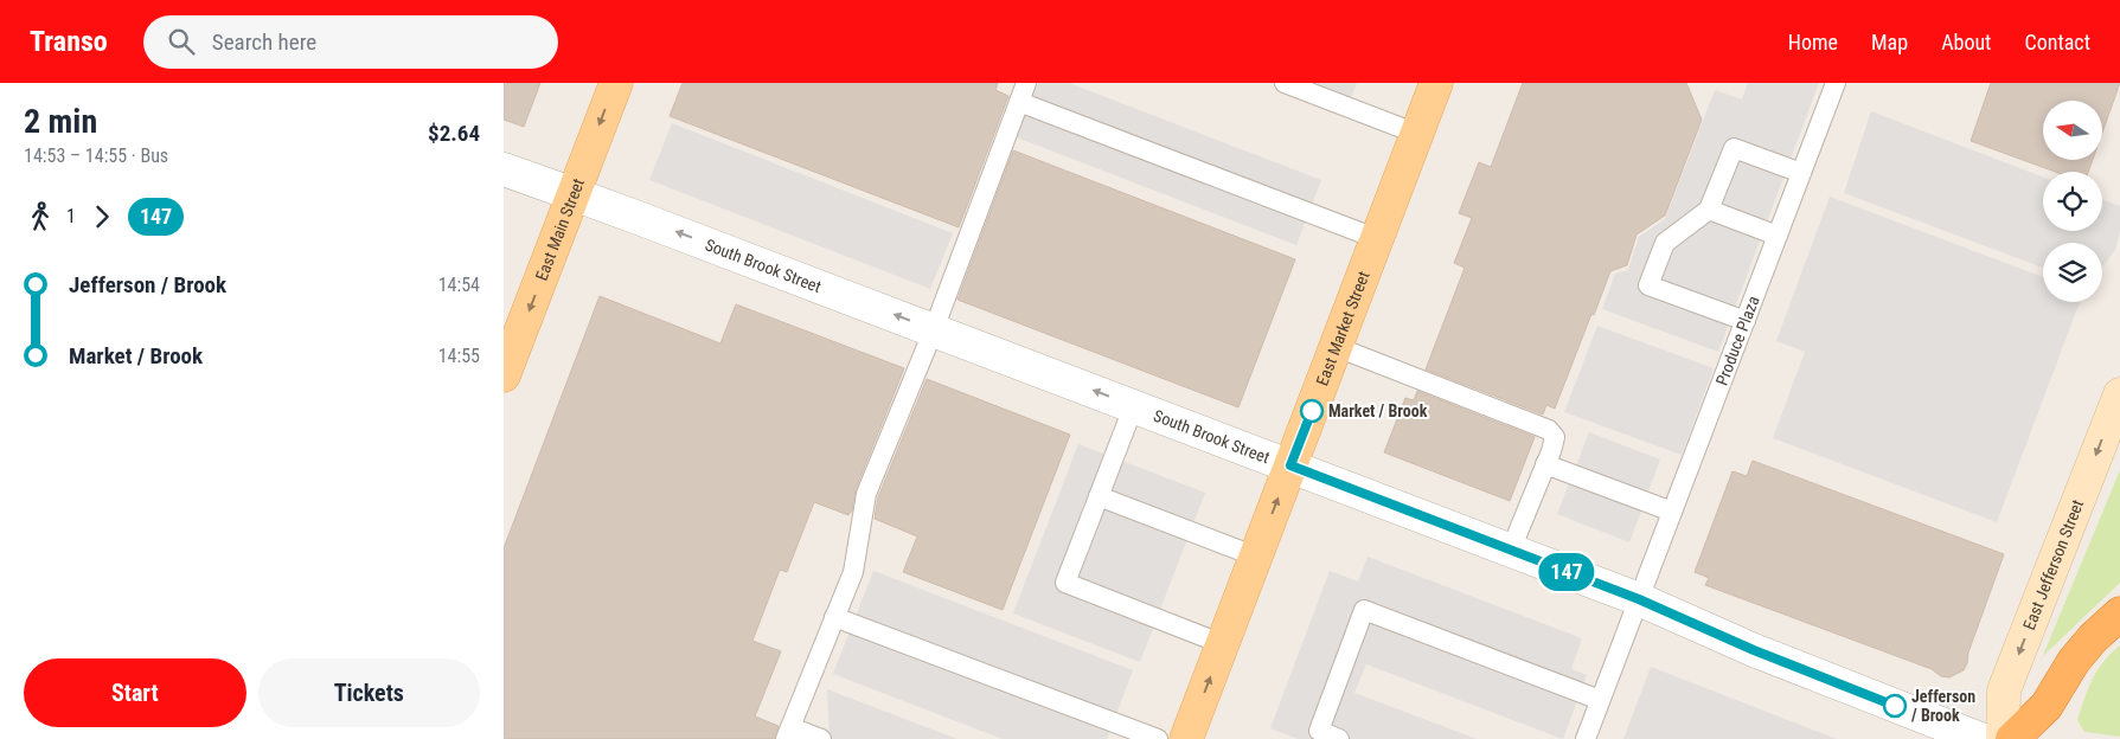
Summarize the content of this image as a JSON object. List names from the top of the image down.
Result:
{
  "streets": {
    "main road": ["East Main Street", "East Market Street", "East Jefferson Street"],
    "street": ["South Brook Street"],
    "lane": ["Produce Plaza"]
  },
  "crossings": [
    ["East Main Street", "South Brook Street"],
    ["South Brook Street", "East Market Street"],
    ["South Brook Street", "Produce Plaza"]
  ],
  "one_way": ["East Main Street", "South Brook Street", "East Jefferson Street"],
  "places": ["Market / Brook", "Jefferson / Brook"],
  "lines": ["bus line 147"],
  "north": "left",
  "page": {
    "header": "Transo",
    "search": "Search here",
    "nav": [
      "Home",
      "Map",
      "About",
      "Contact"
    ],
    "heading": ["2 min", "14:53 – 14:55 · Bus", "$2.64"],
    "on_map": "147",
    "legs": ["1", "147"],
    "list": [
      {
        "name": "Jefferson / Brook",
        "value": "14:54"
      },
      {
        "name": "Market / Brook",
        "value": "14:55"
      }
    ],
    "buttons": ["Start", "Tickets"]
  }
}
